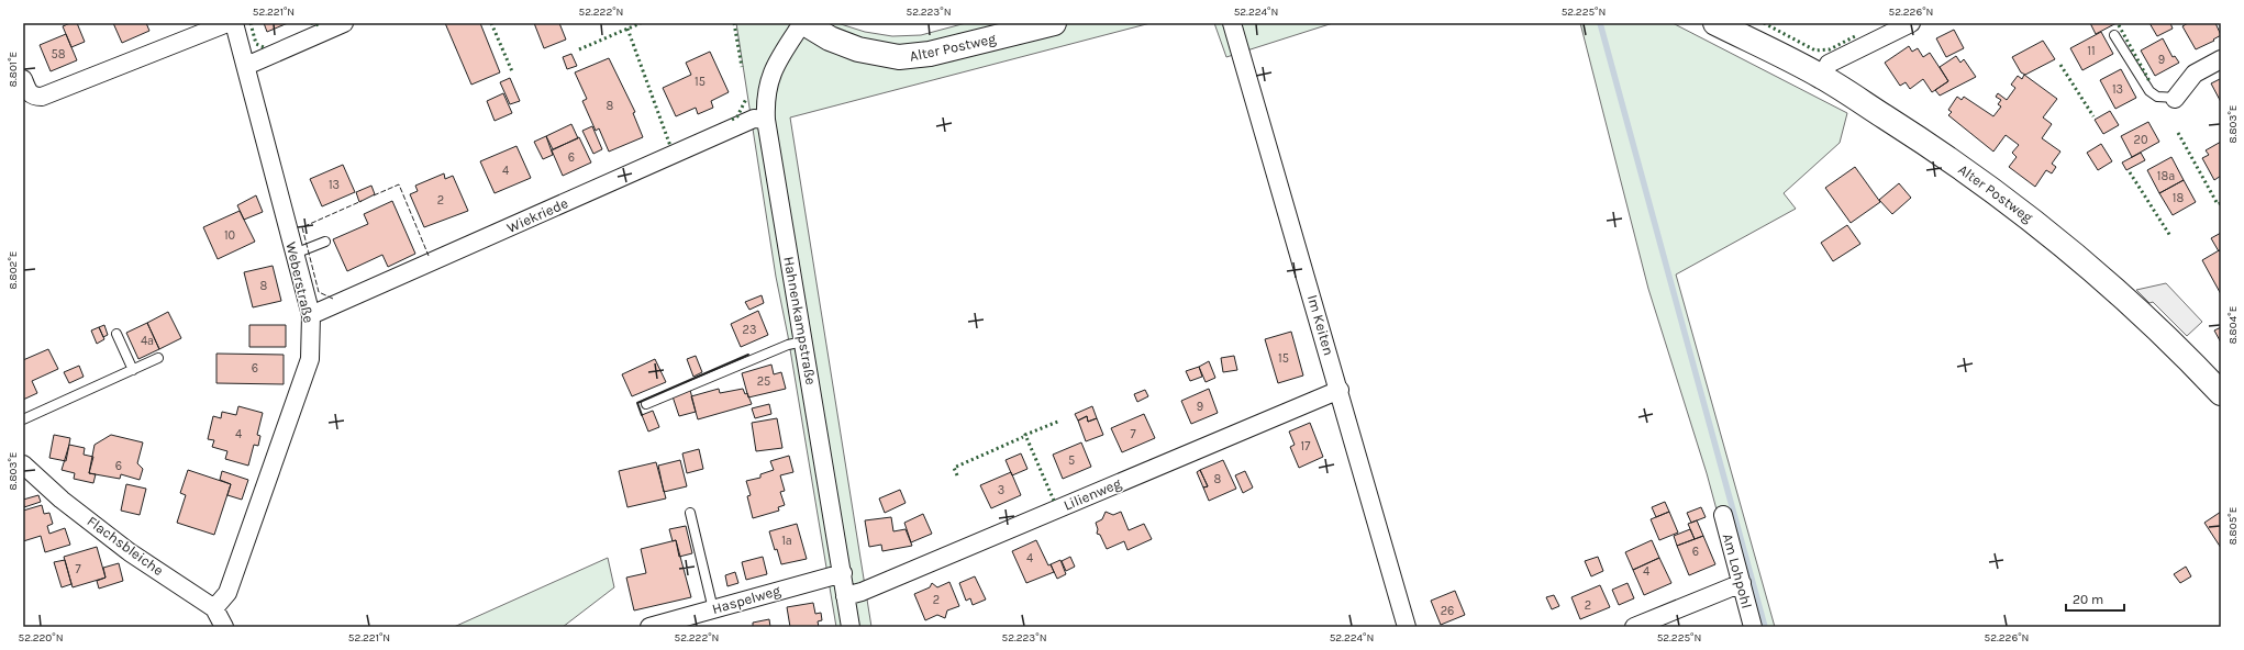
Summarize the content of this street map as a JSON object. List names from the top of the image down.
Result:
{
  "streets": {
    "street": [
      "Alter Postweg",
      "Wiekriede",
      "Weberstraße",
      "Hahnenkampstraße",
      "Im Keiten",
      "Lilienweg",
      "Flachsbleiche",
      "Am Lohpohl",
      "Haspelweg"
    ]
  },
  "crossings": [
    ["Alter Postweg", "Hahnenkampstraße"],
    ["Wiekriede", "Weberstraße"],
    ["Wiekriede", "Hahnenkampstraße"],
    ["Weberstraße", "Flachsbleiche"],
    ["Hahnenkampstraße", "Lilienweg"],
    ["Hahnenkampstraße", "Haspelweg"],
    ["Im Keiten", "Lilienweg"]
  ],
  "house_numbers": [
    "11",
    "58",
    "9",
    "15",
    "13",
    "8",
    "20",
    "6",
    "4",
    "18a",
    "13",
    "18",
    "2",
    "10",
    "8",
    "23",
    "4a",
    "15",
    "6",
    "25",
    "9",
    "4",
    "7",
    "17",
    "5",
    "6",
    "8",
    "3",
    "1a",
    "6",
    "4",
    "7",
    "4",
    "2",
    "2",
    "26"
  ],
  "scale_bar": "20 m",
  "coordinates": [
    "52.221°N",
    "52.222°N",
    "52.223°N",
    "52.224°N",
    "52.225°N",
    "52.226°N",
    "8.801°E",
    "8.803°E",
    "8.802°E",
    "8.804°E",
    "8.805°E",
    "52.220°N"
  ]
}
